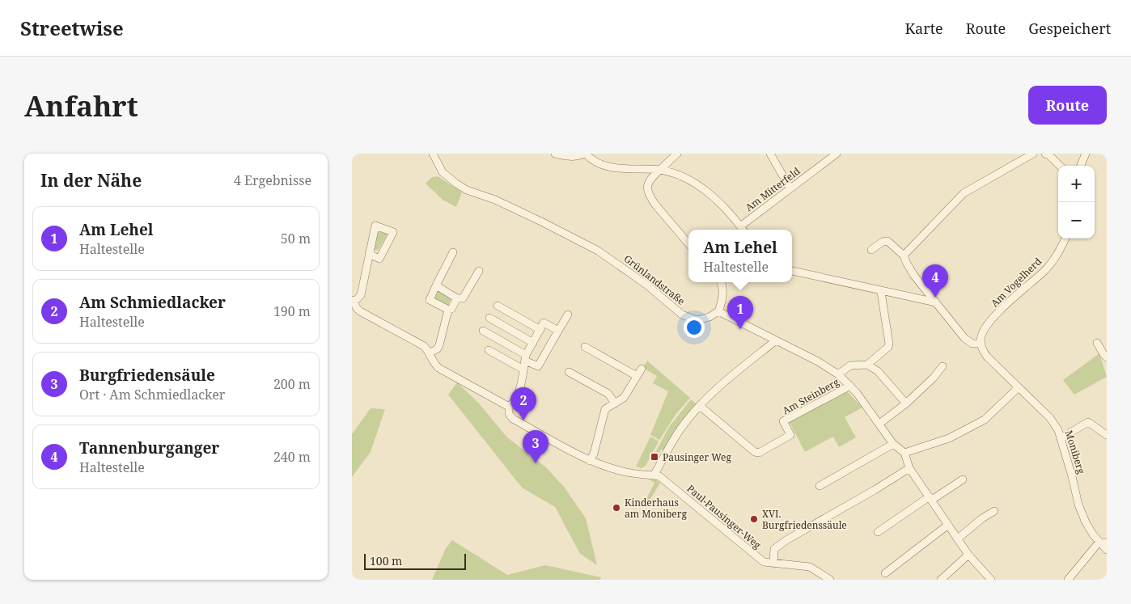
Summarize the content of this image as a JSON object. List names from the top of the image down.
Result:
{
  "streets": {
    "street": [
      "Am Mitterfeld",
      "Grünlandstraße",
      "Am Vogelherd",
      "Am Steinberg",
      "Moniberg",
      "Paul-Pausinger-Weg"
    ]
  },
  "crossings": [
    ["Am Vogelherd", "Moniberg"]
  ],
  "places": {
    "transit": ["Pausinger Weg"],
    "other": ["Kinderhaus am Moniberg", "XVI. Burgfriedenssäule"]
  },
  "scale_bar": "100 m",
  "page": {
    "header": "Streetwise",
    "nav": ["Karte", "Route", "Gespeichert"],
    "buttons": "Route",
    "title": "Anfahrt",
    "heading": ["In der Nähe", "4 Ergebnisse"],
    "map_buttons": ["+", "−"],
    "list": [
      {
        "mark": "1",
        "name": "Am Lehel",
        "note": "Haltestelle",
        "value": "50 m"
      },
      {
        "mark": "2",
        "name": "Am Schmiedlacker",
        "note": "Haltestelle",
        "value": "190 m"
      },
      {
        "mark": "3",
        "name": "Burgfriedensäule",
        "note": "Ort · Am Schmiedlacker",
        "value": "200 m"
      },
      {
        "mark": "4",
        "name": "Tannenburganger",
        "note": "Haltestelle",
        "value": "240 m"
      }
    ],
    "popup": ["Am Lehel", "Haltestelle"],
    "pins": [
      "4",
      "1",
      "2",
      "3"
    ],
    "scale": "100 m"
  }
}
